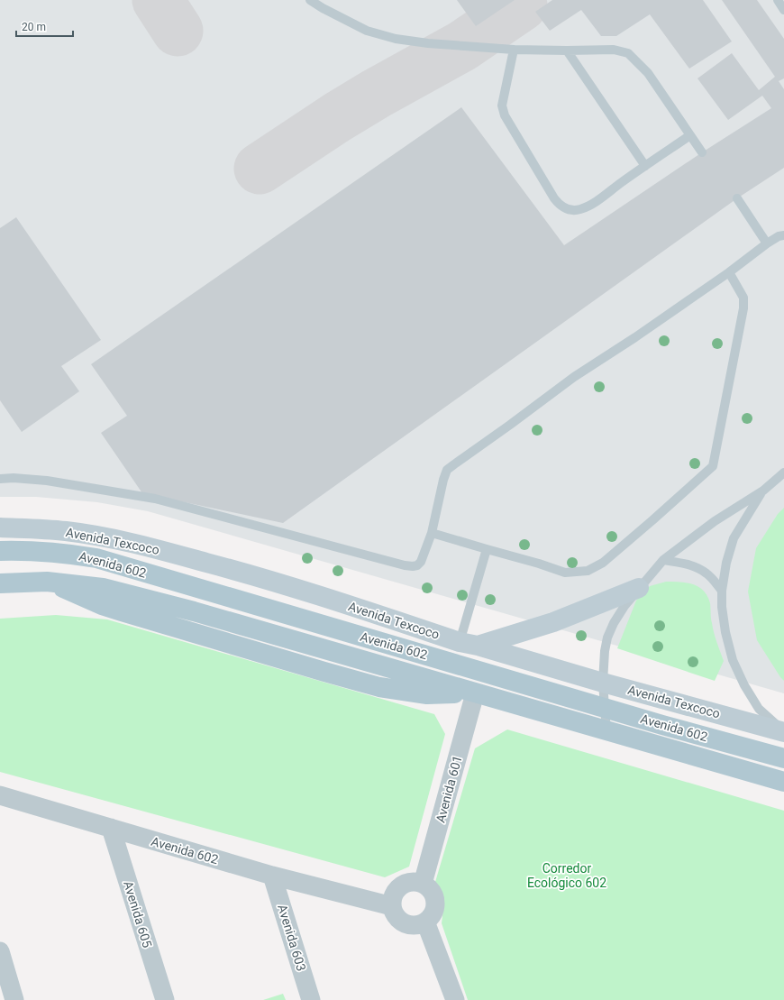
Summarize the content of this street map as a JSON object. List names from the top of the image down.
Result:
{
  "streets": {
    "main road": ["Avenida Texcoco", "Avenida 602"],
    "street": ["Avenida 601", "Avenida 605", "Avenida 603"]
  },
  "crossings": [
    ["Avenida 602", "Avenida 601"],
    ["Avenida 602", "Avenida 605"],
    ["Avenida 602", "Avenida 603"]
  ],
  "parks": ["Corredor Ecológico 602"],
  "scale_bar": "20 m"
}
